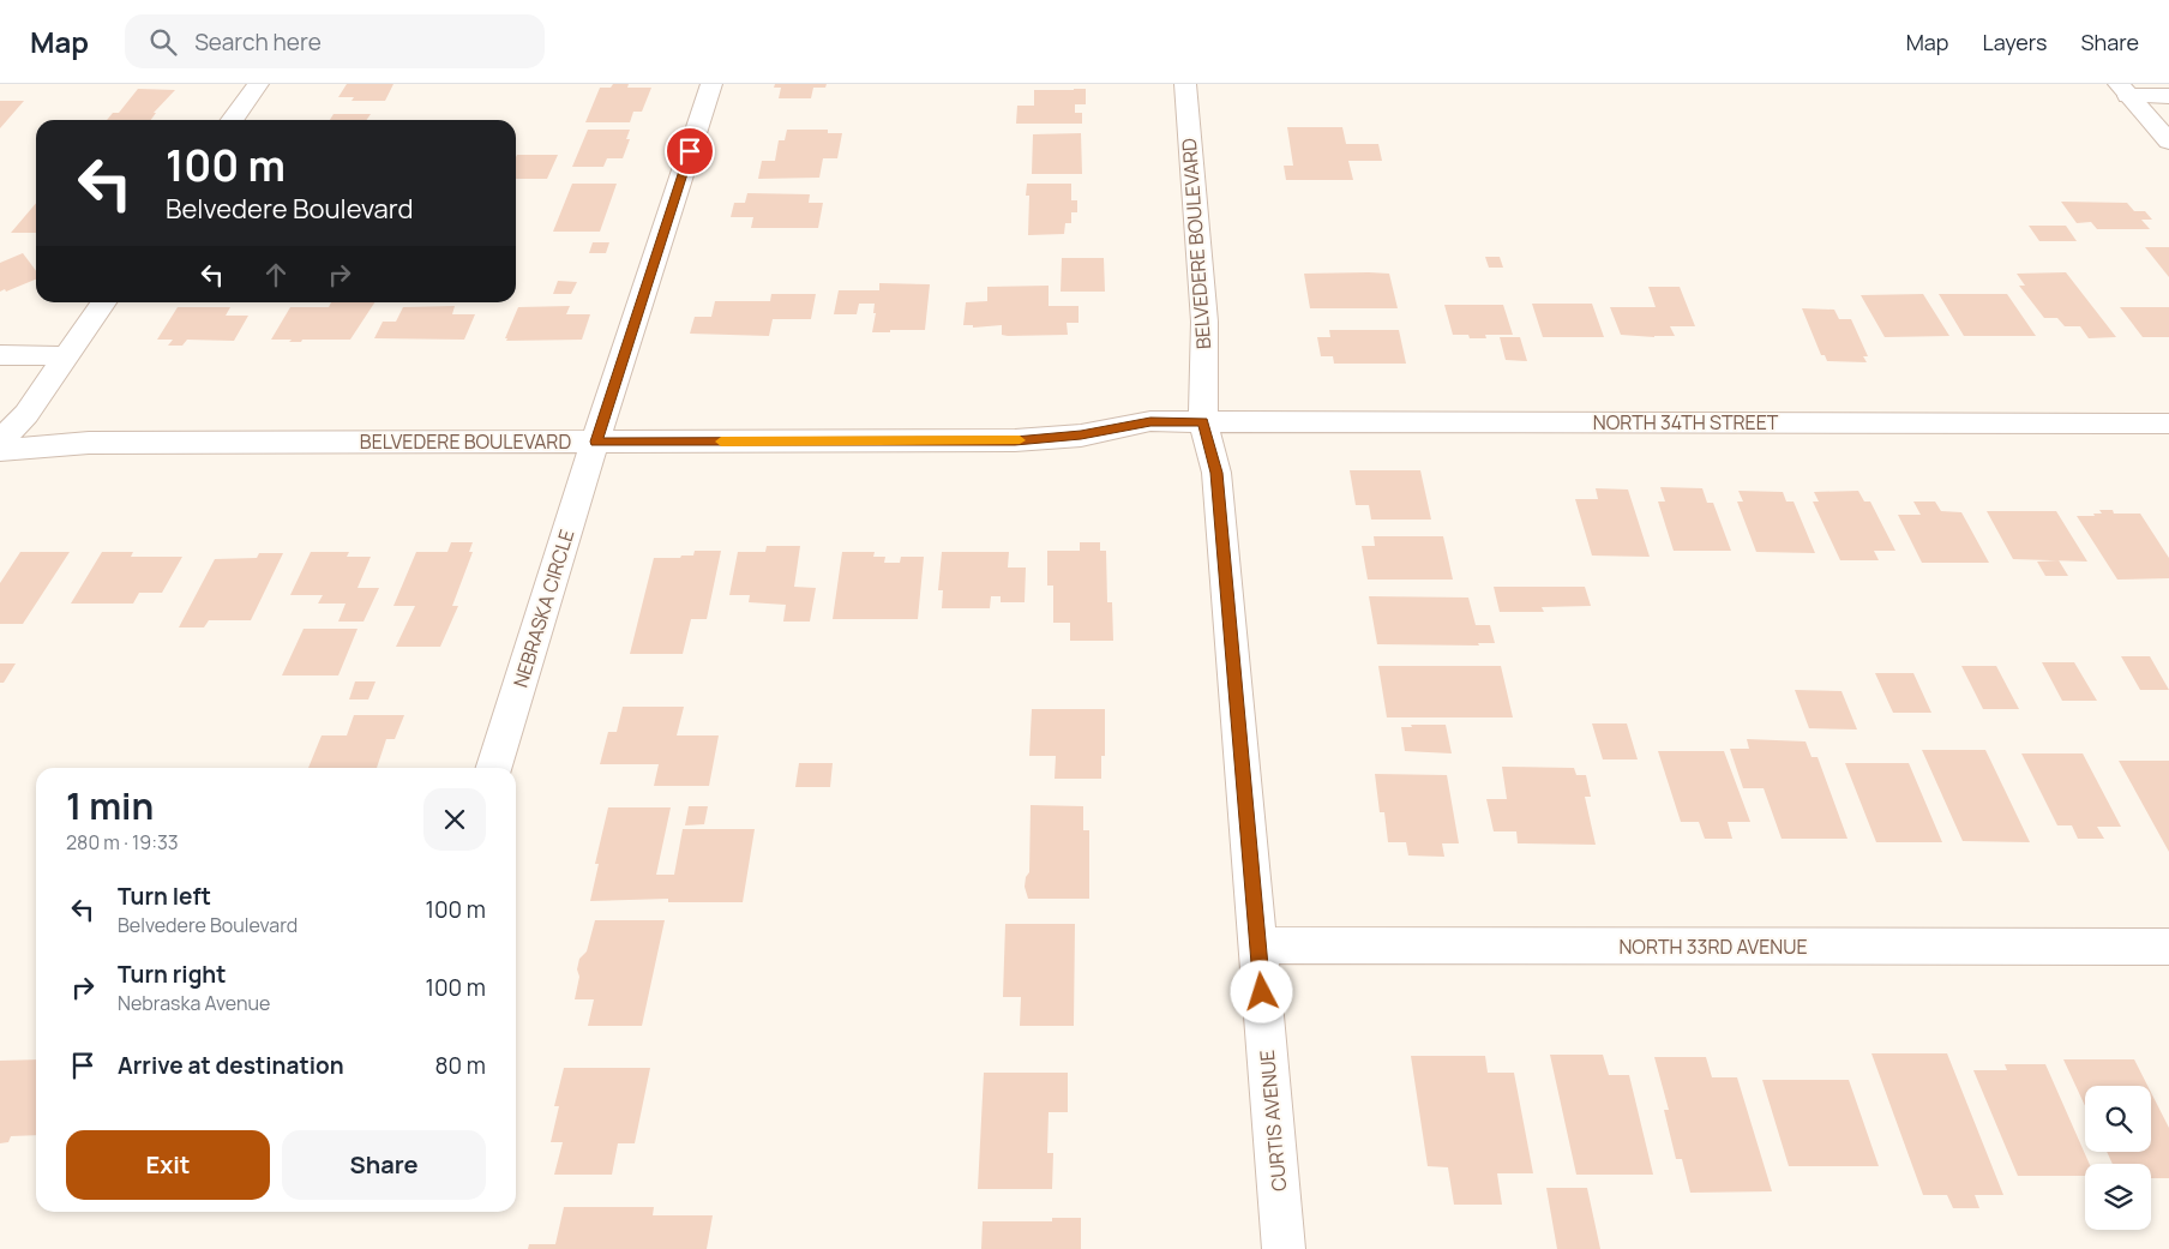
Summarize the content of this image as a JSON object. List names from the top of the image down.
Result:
{
  "streets": {
    "street": [
      "BELVEDERE BOULEVARD",
      "NORTH 34TH STREET",
      "NEBRASKA CIRCLE",
      "NORTH 33RD AVENUE",
      "CURTIS AVENUE"
    ]
  },
  "crossings": [
    ["BELVEDERE BOULEVARD", "NORTH 34TH STREET"],
    ["BELVEDERE BOULEVARD", "NEBRASKA CIRCLE"],
    ["BELVEDERE BOULEVARD", "CURTIS AVENUE"],
    ["NORTH 34TH STREET", "CURTIS AVENUE"],
    ["NORTH 33RD AVENUE", "CURTIS AVENUE"]
  ],
  "page": {
    "header": "Map",
    "search": "Search here",
    "nav": ["Map", "Layers", "Share"],
    "turn": ["100 m", "Belvedere Boulevard"],
    "heading": ["1 min", "280 m · 19:33"],
    "list": [
      {
        "name": "Turn left",
        "note": "Belvedere Boulevard",
        "value": "100 m"
      },
      {
        "name": "Turn right",
        "note": "Nebraska Avenue",
        "value": "100 m"
      },
      {
        "name": "Arrive at destination",
        "value": "80 m"
      }
    ],
    "buttons": ["Exit", "Share"]
  }
}
